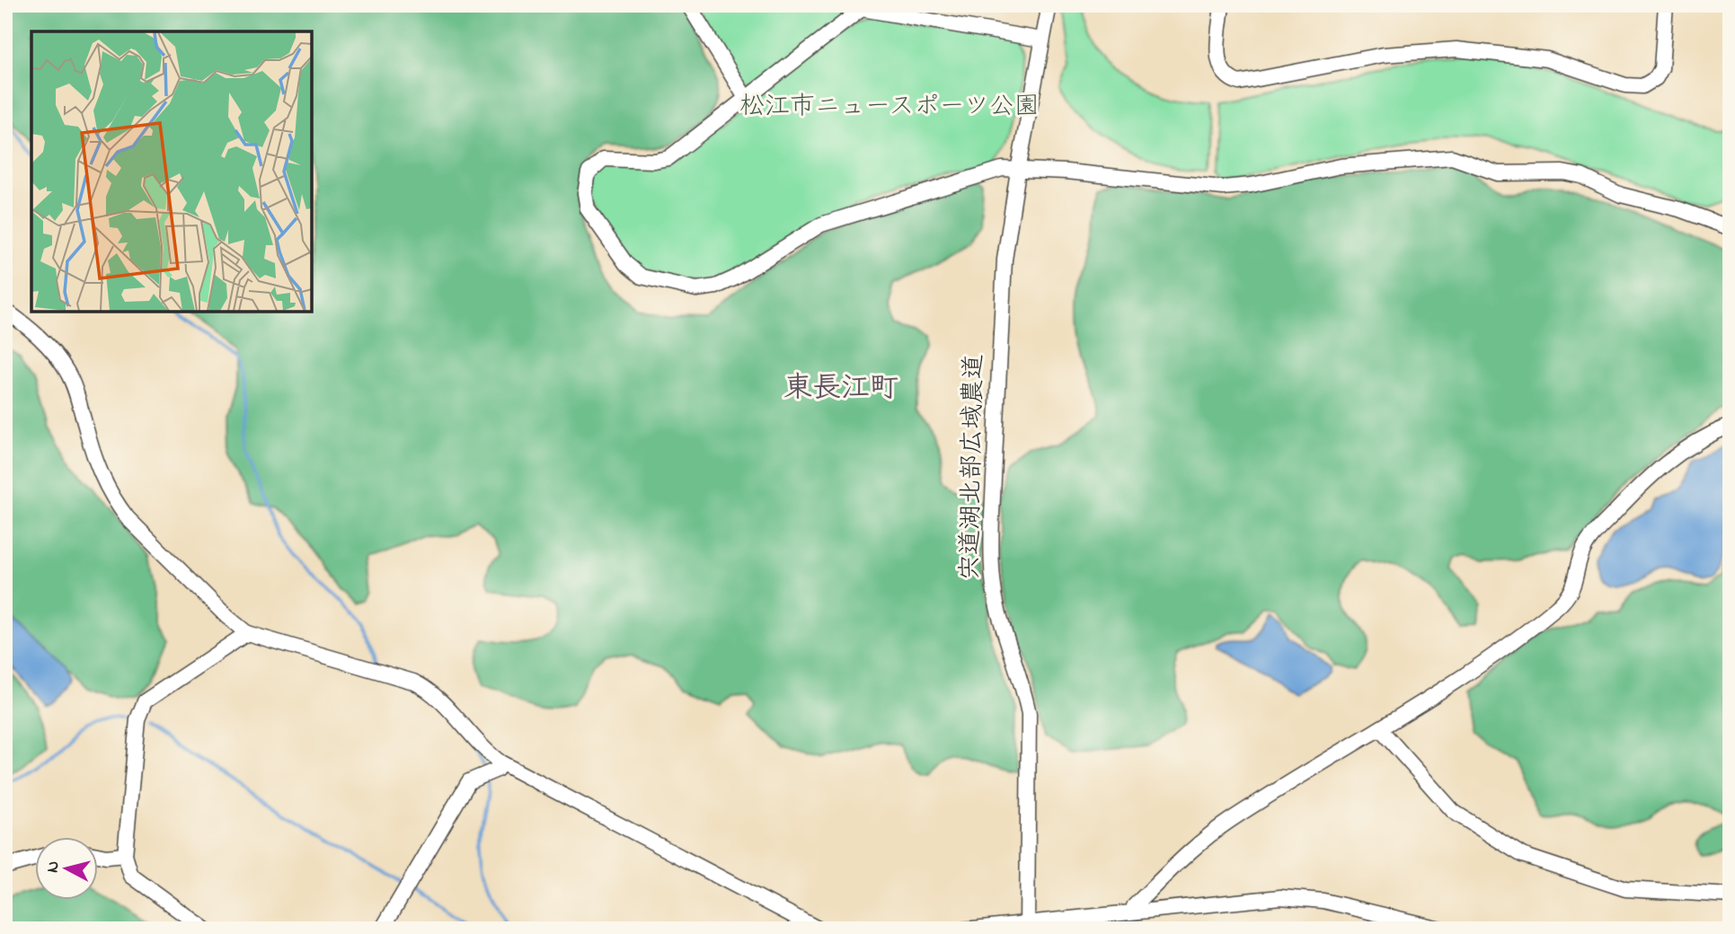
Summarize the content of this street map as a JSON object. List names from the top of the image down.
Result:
{
  "streets": {
    "street": ["宍道湖北部広域農道"]
  },
  "districts": ["東長江町"],
  "parks": ["松江市ニュースポーツ公園"],
  "north": "left"
}
